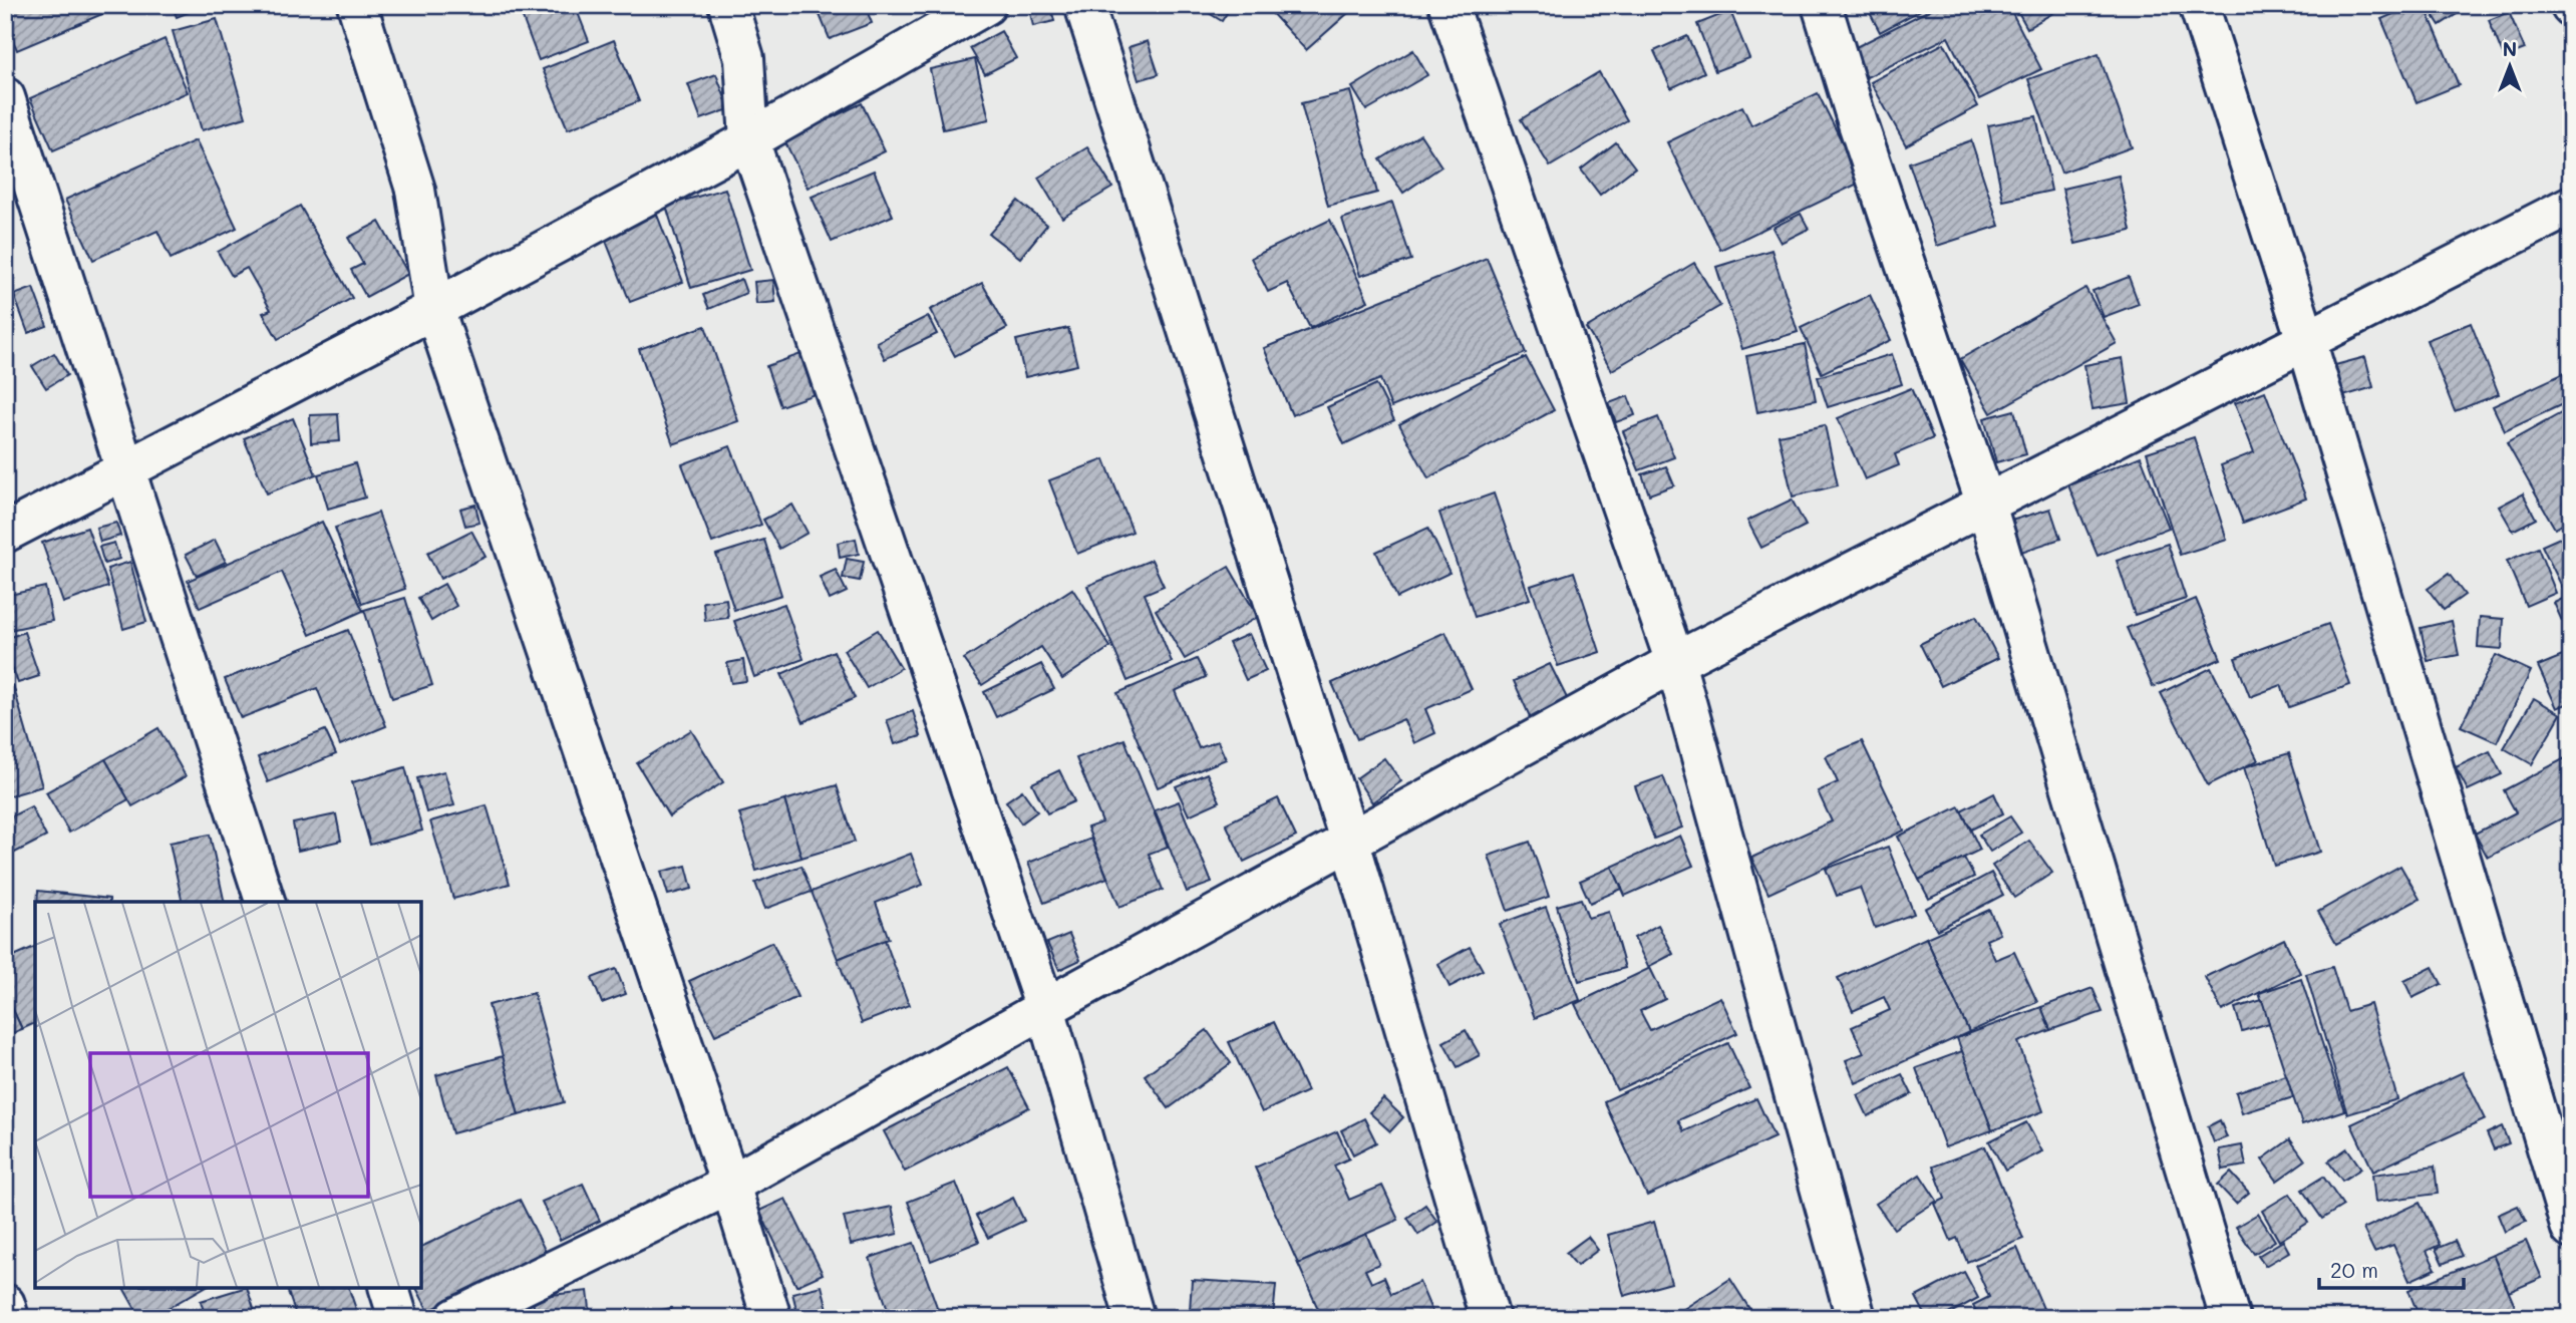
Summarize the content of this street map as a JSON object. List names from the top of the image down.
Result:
{
  "scale_bar": "20 m",
  "north": "top"
}
